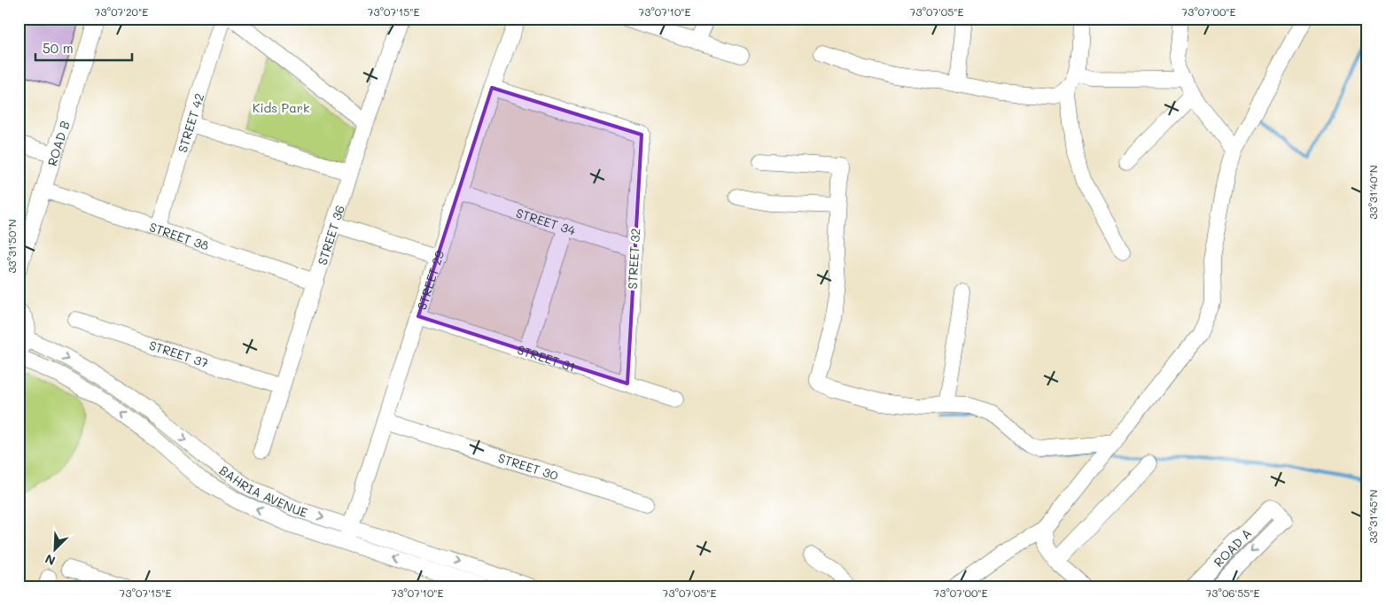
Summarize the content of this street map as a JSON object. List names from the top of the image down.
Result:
{
  "streets": {
    "street": [
      "STREET 42",
      "ROAD B",
      "STREET 34",
      "STREET 36",
      "STREET 38",
      "STREET 32",
      "STREET 29",
      "STREET 37",
      "STREET 31",
      "STREET 30",
      "BAHRIA AVENUE",
      "ROAD A"
    ]
  },
  "crossings": [
    ["STREET 42", "STREET 38"],
    ["ROAD B", "STREET 38"],
    ["STREET 34", "STREET 32"],
    ["STREET 34", "STREET 29"],
    ["STREET 36", "STREET 38"],
    ["STREET 36", "STREET 37"],
    ["STREET 32", "STREET 29"],
    ["STREET 32", "STREET 31"],
    ["STREET 29", "STREET 31"],
    ["STREET 29", "STREET 30"],
    ["STREET 29", "BAHRIA AVENUE"]
  ],
  "parks": ["Kids Park"],
  "scale_bar": "50 m",
  "north": "bottom left",
  "coordinates": [
    "73°07'20\"E",
    "73°07'15\"E",
    "73°07'10\"E",
    "73°07'05\"E",
    "73°07'00\"E",
    "33°31'40\"N",
    "33°31'50\"N",
    "33°31'45\"N",
    "73°06'55\"E"
  ]
}
